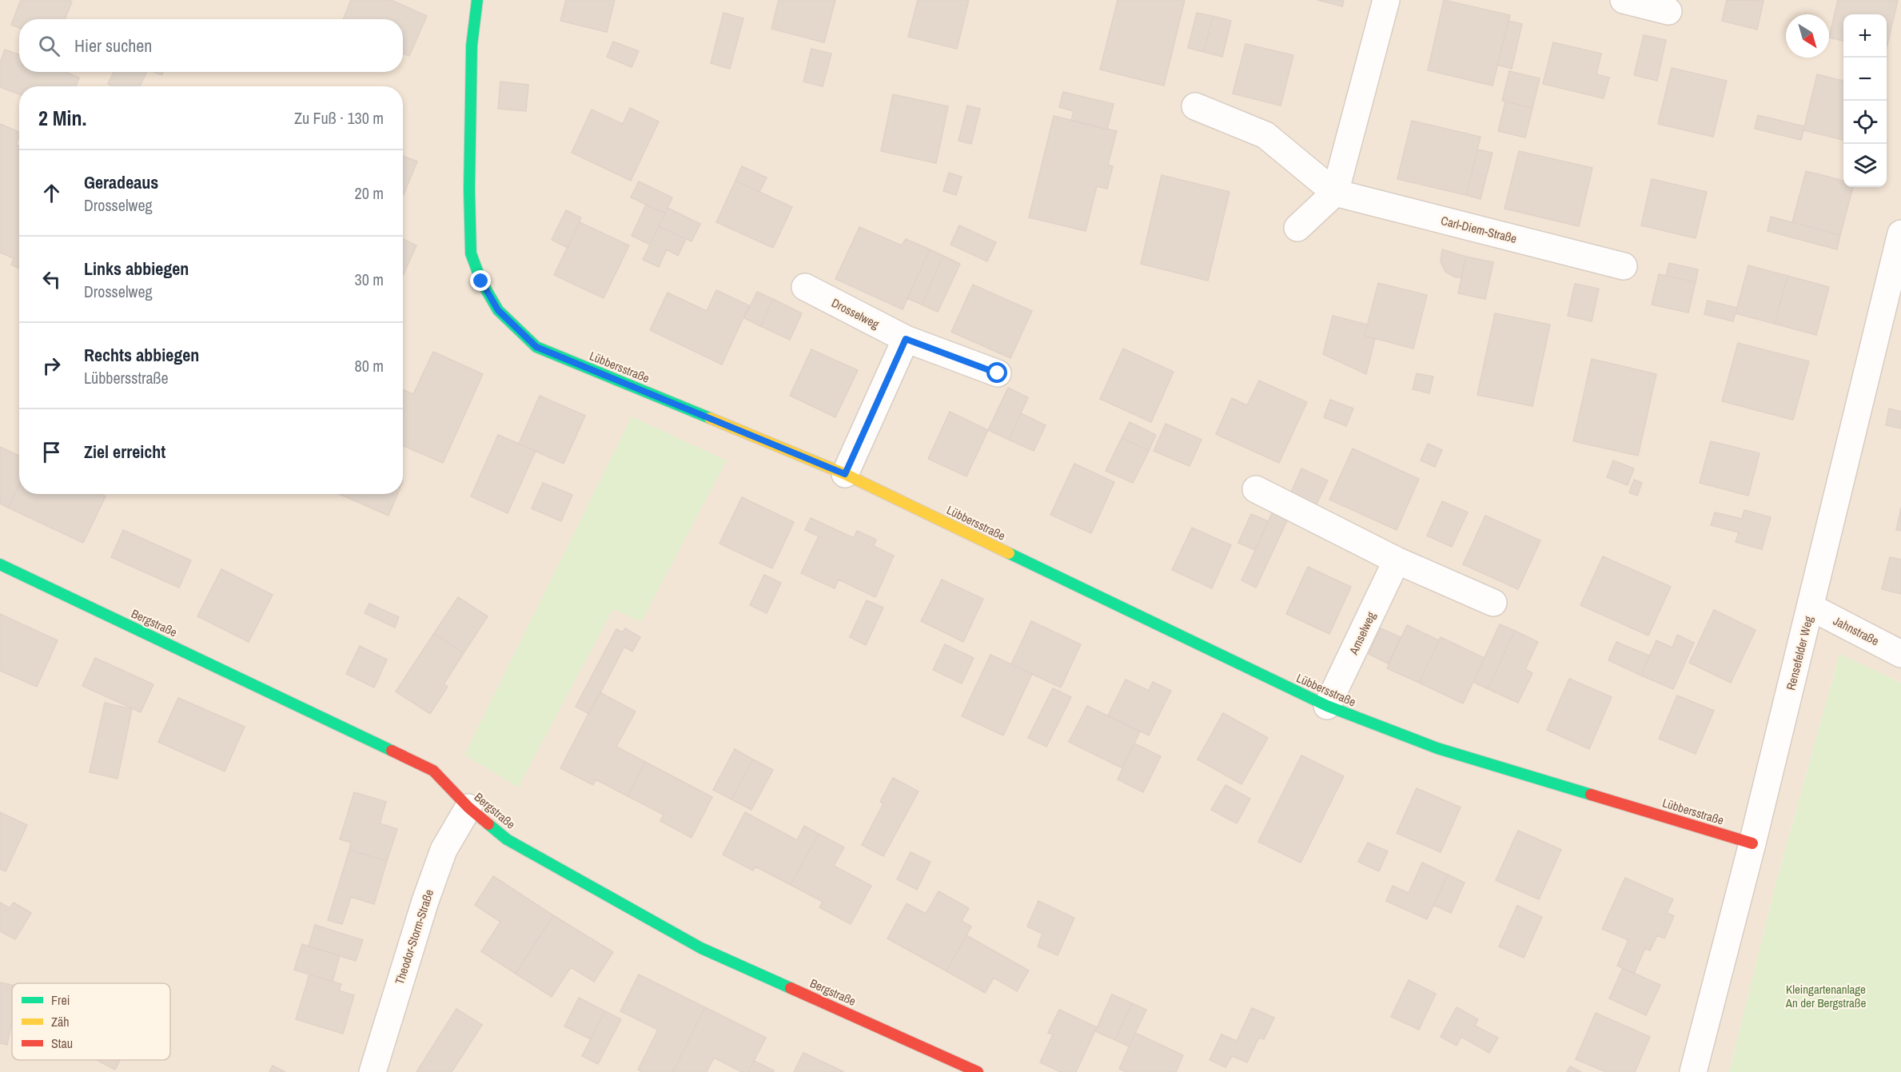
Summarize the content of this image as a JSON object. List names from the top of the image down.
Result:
{
  "streets": {
    "street": [
      "Carl-Diem-Straße",
      "Drosselweg",
      "Lübbersstraße",
      "Bergstraße",
      "Jahnstraße",
      "Amselweg",
      "Rensefelder Weg",
      "Theodor-Storm-Straße"
    ]
  },
  "crossings": [
    ["Lübbersstraße", "Amselweg"],
    ["Lübbersstraße", "Rensefelder Weg"],
    ["Bergstraße", "Theodor-Storm-Straße"],
    ["Jahnstraße", "Rensefelder Weg"]
  ],
  "parks": ["Kleingartenanlage An der Bergstraße"],
  "legend": ["Frei", "Zäh", "Stau"],
  "north": "bottom right",
  "page": {
    "map_buttons": ["+", "−"],
    "search": "Hier suchen",
    "heading": ["2 Min.", "Zu Fuß · 130 m"],
    "list": [
      ["Geradeaus", "Drosselweg", "20 m"],
      ["Links abbiegen", "Drosselweg", "30 m"],
      ["Rechts abbiegen", "Lübbersstraße", "80 m"],
      "Ziel erreicht"
    ]
  }
}
